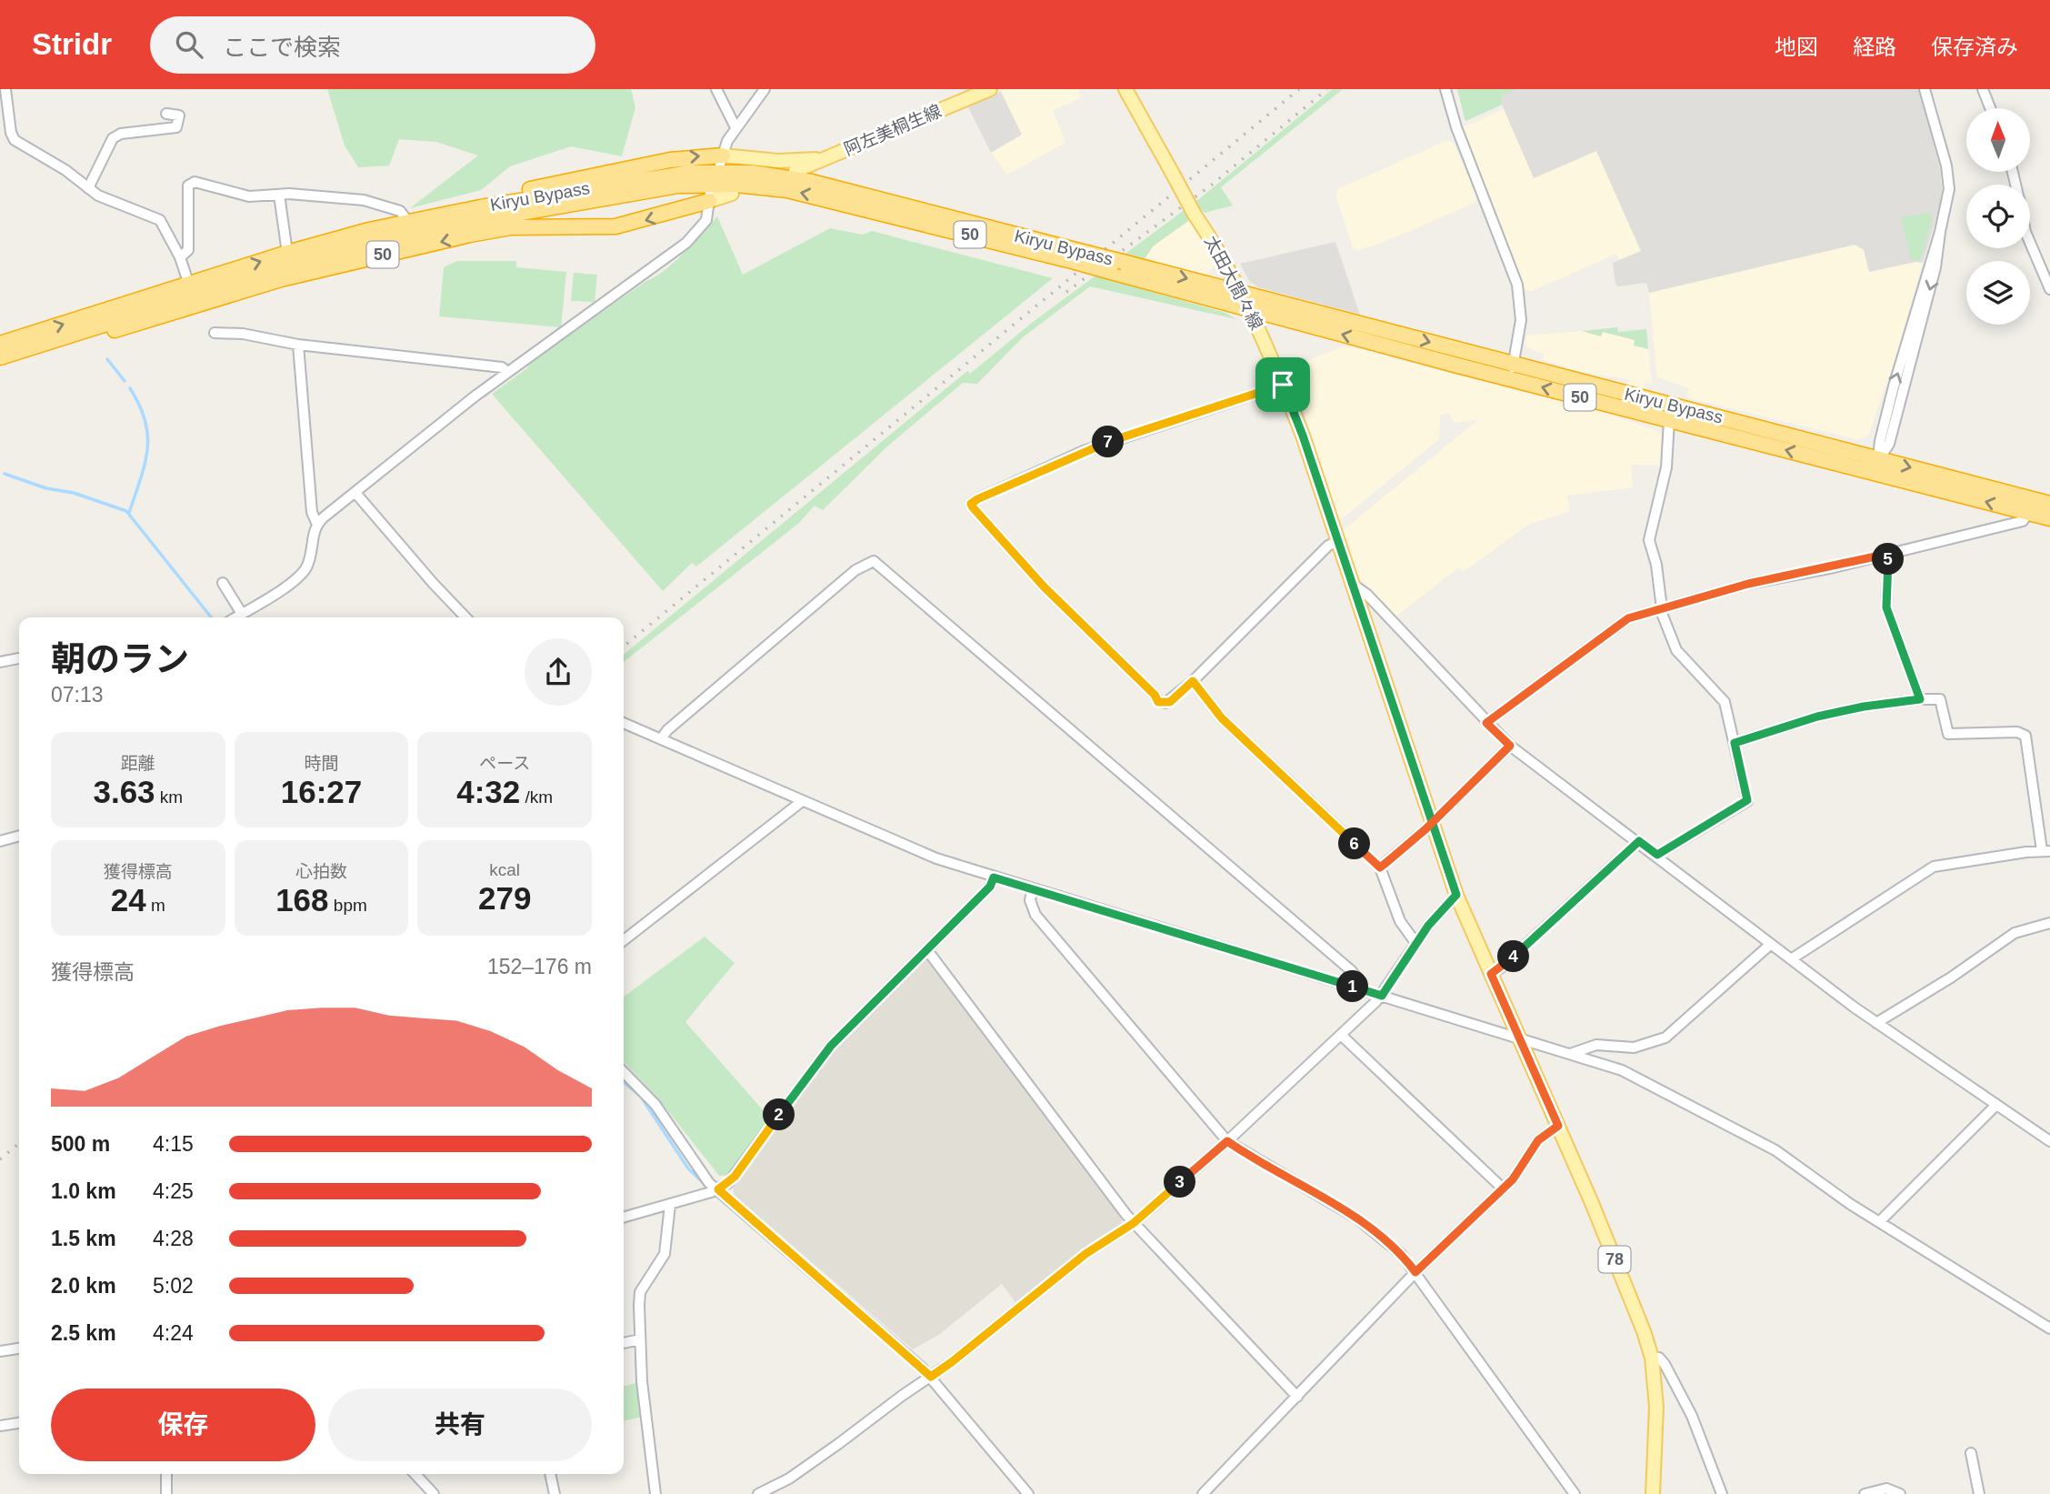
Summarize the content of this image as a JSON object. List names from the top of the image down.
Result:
{
  "streets": {
    "highway": ["Kiryu Bypass", "50"],
    "main road": ["阿左美桐生線", "太田大間々線", "78"]
  },
  "crossings": [
    ["Kiryu Bypass", "50"],
    ["Kiryu Bypass", "太田大間々線"]
  ],
  "north": "top",
  "page": {
    "header": "Stridr",
    "search": "ここで検索",
    "nav": ["地図", "経路", "保存済み"],
    "pins": [
      "7",
      "5",
      "6",
      "4",
      "1",
      "2",
      "3"
    ],
    "heading": ["朝のラン", "07:13"],
    "stats": [
      ["距離", "3.63 km"],
      ["時間", "16:27"],
      ["ペース", "4:32 /km"],
      ["獲得標高", "24 m"],
      ["心拍数", "168 bpm"],
      ["kcal", "279"]
    ],
    "chart": ["獲得標高", "152–176 m"],
    "list": [
      {
        "name": "500 m",
        "note": "4:15"
      },
      {
        "name": "1.0 km",
        "note": "4:25"
      },
      {
        "name": "1.5 km",
        "note": "4:28"
      },
      {
        "name": "2.0 km",
        "note": "5:02"
      },
      {
        "name": "2.5 km",
        "note": "4:24"
      }
    ],
    "buttons": ["保存", "共有"]
  }
}
